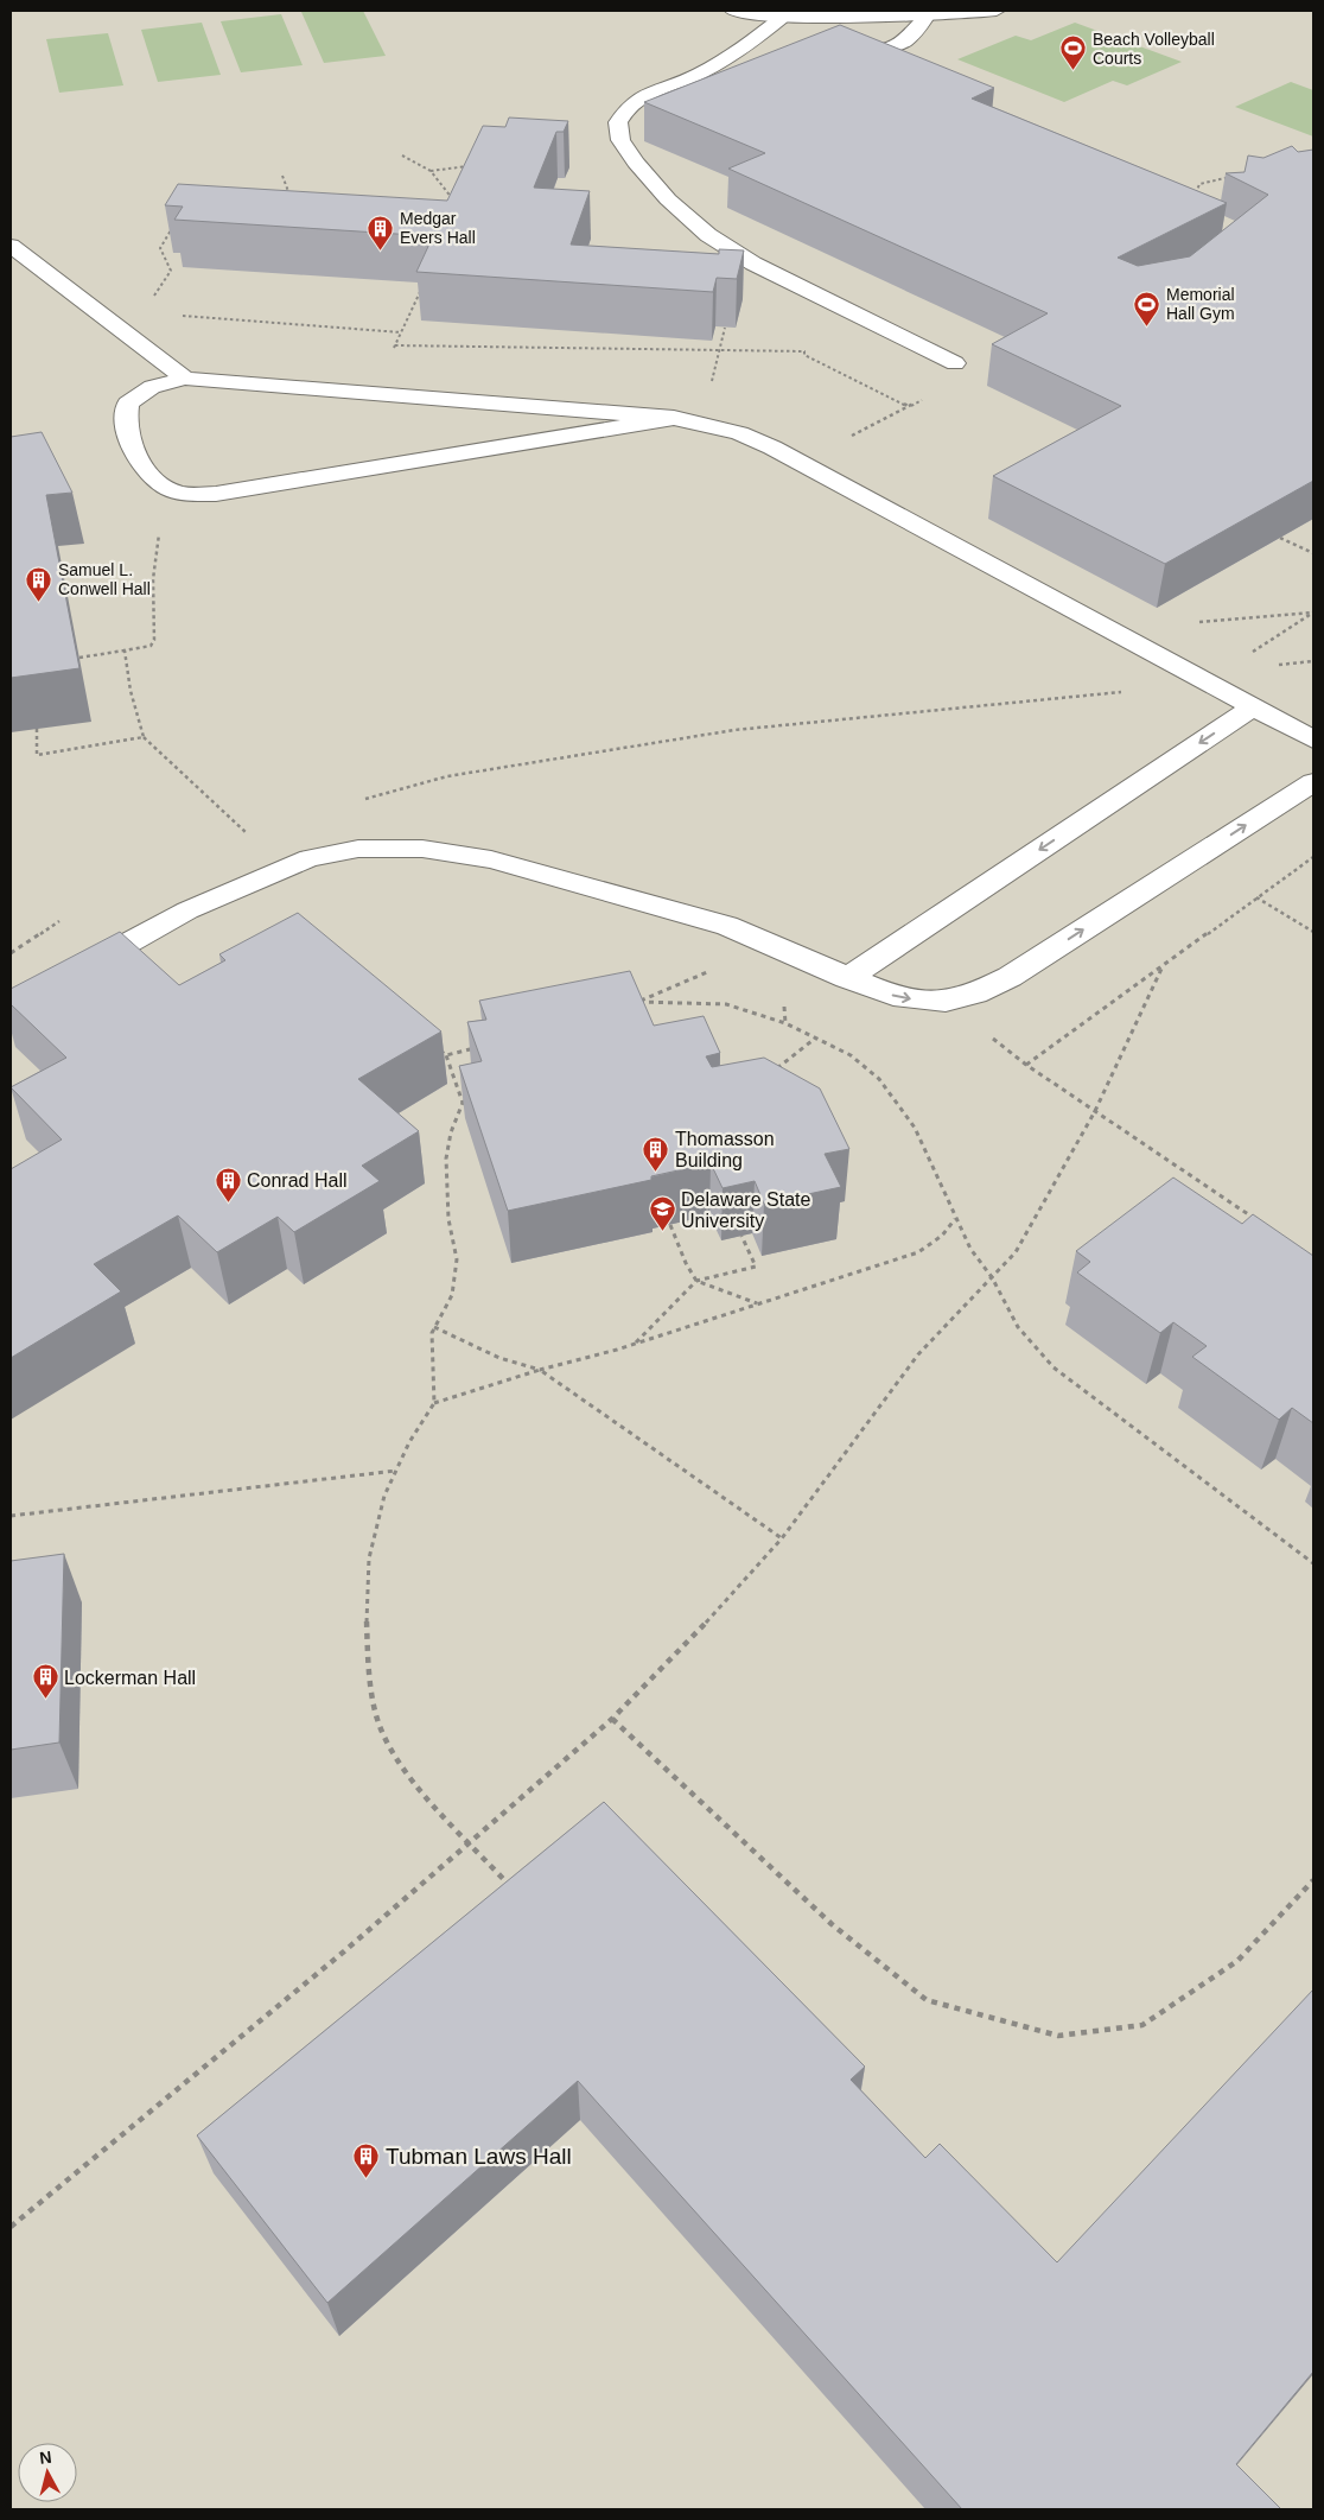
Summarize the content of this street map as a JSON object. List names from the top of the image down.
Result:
{
  "places": {
    "sports": ["Beach Volleyball Courts", "Memorial Hall Gym"],
    "building": [
      "Medgar Evers Hall",
      "Samuel L. Conwell Hall",
      "Thomasson Building",
      "Conrad Hall",
      "Lockerman Hall",
      "Tubman Laws Hall"
    ],
    "school or university": ["Delaware State University"]
  },
  "north": "top"
}
